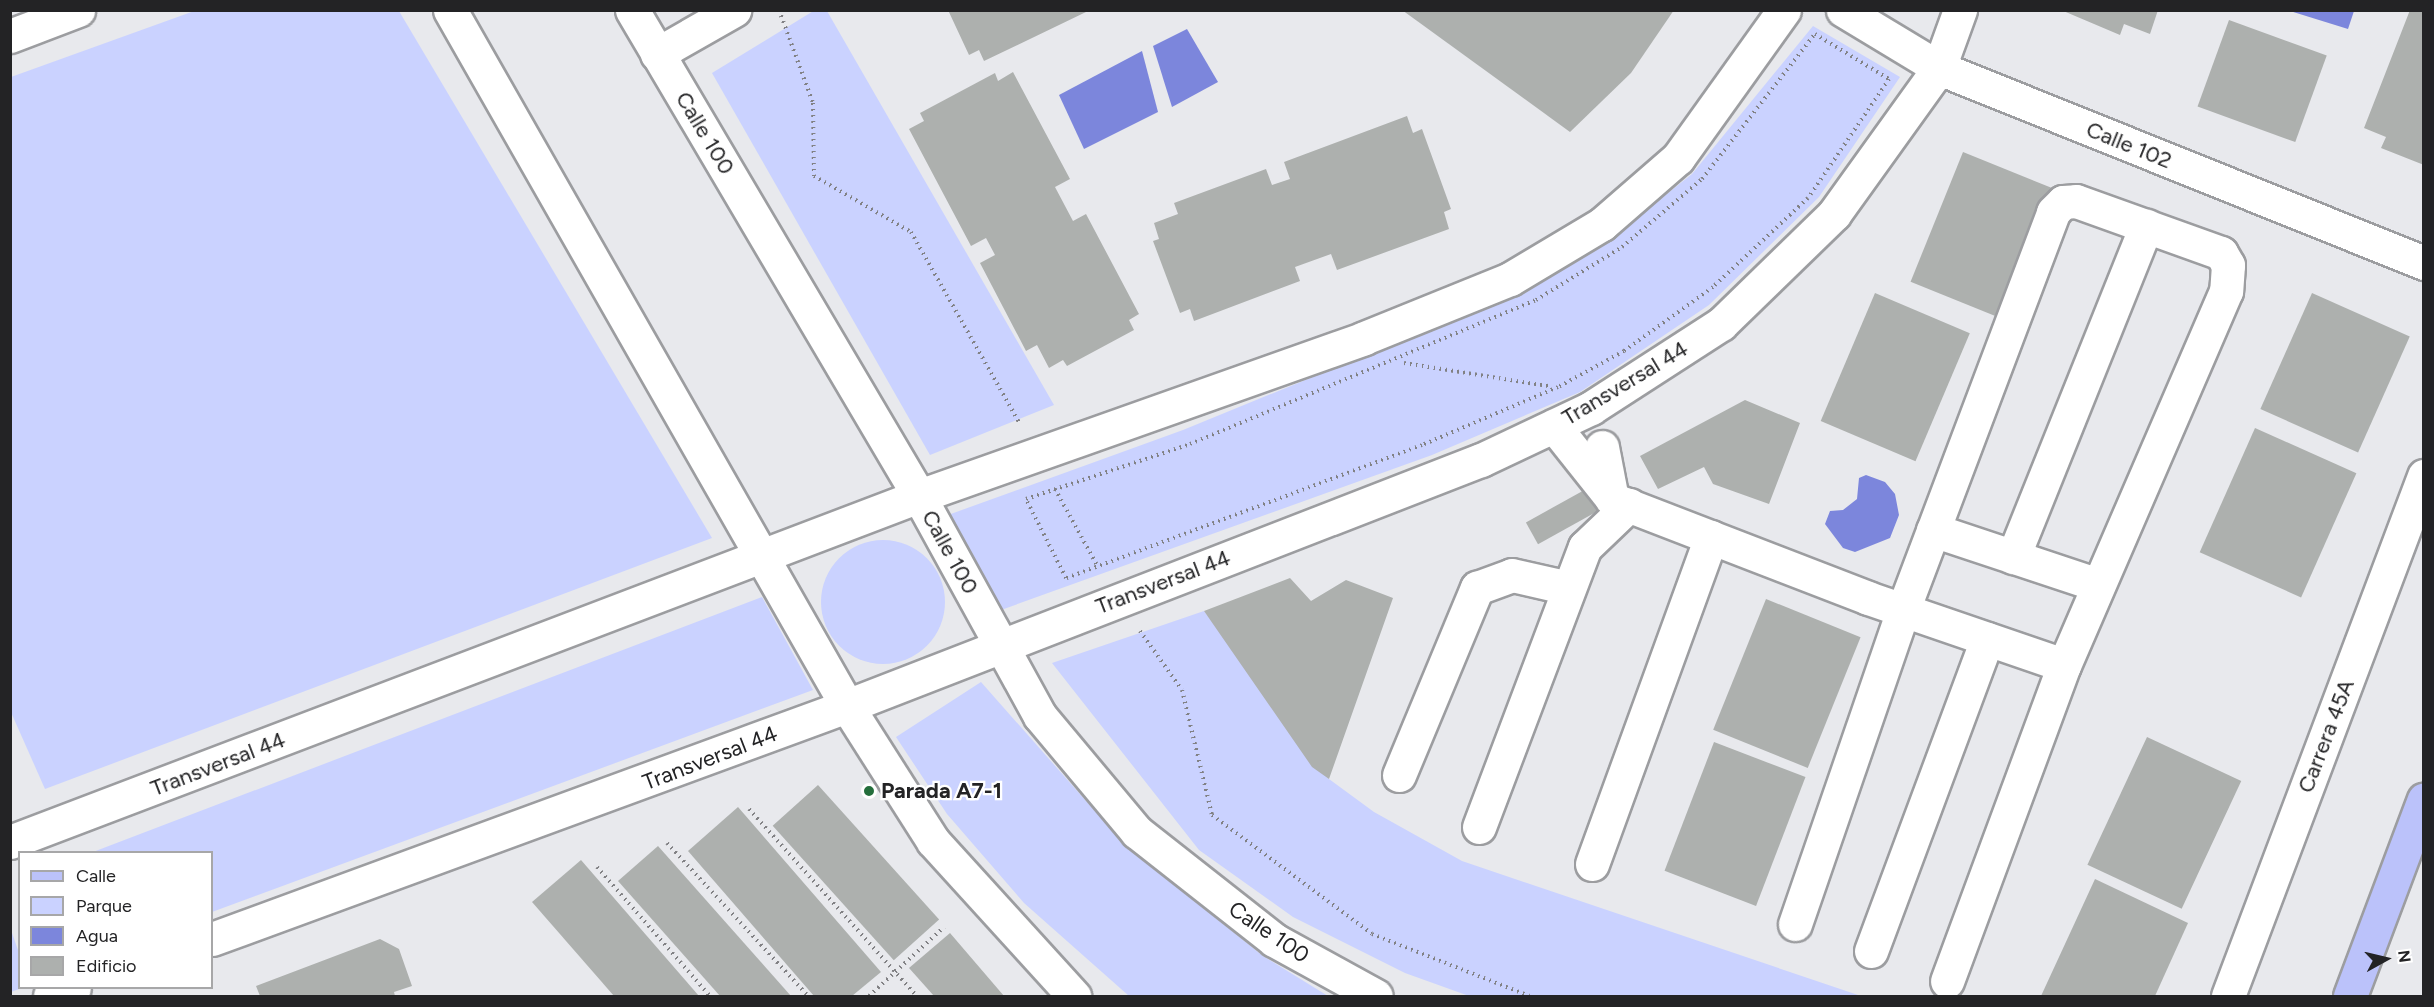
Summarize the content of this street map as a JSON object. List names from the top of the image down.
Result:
{
  "streets": {
    "street": [
      "Calle 100",
      "Calle 102",
      "Transversal 44",
      "Carrera 45A"
    ]
  },
  "crossings": [
    ["Calle 100", "Transversal 44"],
    ["Calle 102", "Transversal 44"]
  ],
  "places": ["Parada A7-1"],
  "legend": [
    "Calle",
    "Parque",
    "Agua",
    "Edificio"
  ],
  "north": "right"
}
